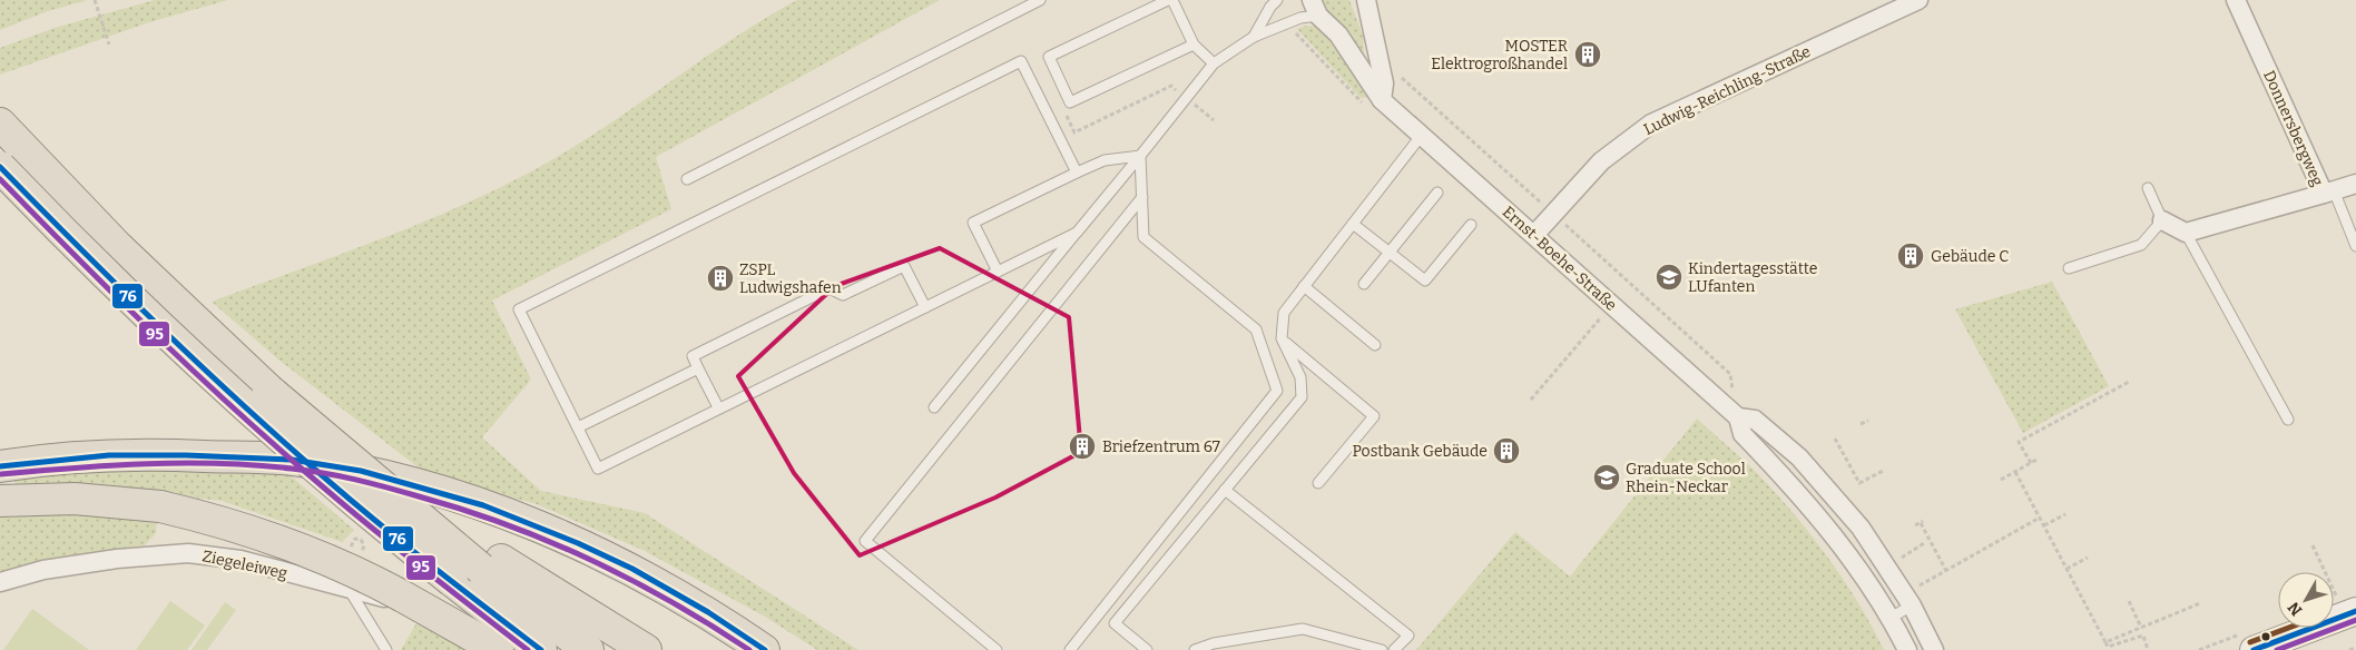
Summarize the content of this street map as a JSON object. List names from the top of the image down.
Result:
{
  "streets": {
    "street": [
      "Ludwig-Reichling-Straße",
      "Donnersbergweg",
      "Ernst-Boehe-Straße",
      "Ziegeleiweg"
    ]
  },
  "crossings": [
    ["Ludwig-Reichling-Straße", "Ernst-Boehe-Straße"]
  ],
  "places": {
    "building": [
      "MOSTER Elektrogroßhandel",
      "Gebäude C",
      "ZSPL Ludwigshafen",
      "Briefzentrum 67",
      "Postbank Gebäude"
    ],
    "school or university": ["Kindertagesstätte LUfanten", "Graduate School Rhein-Neckar"]
  },
  "lines": ["transit line 76", "transit line 95"],
  "north": "bottom left"
}
